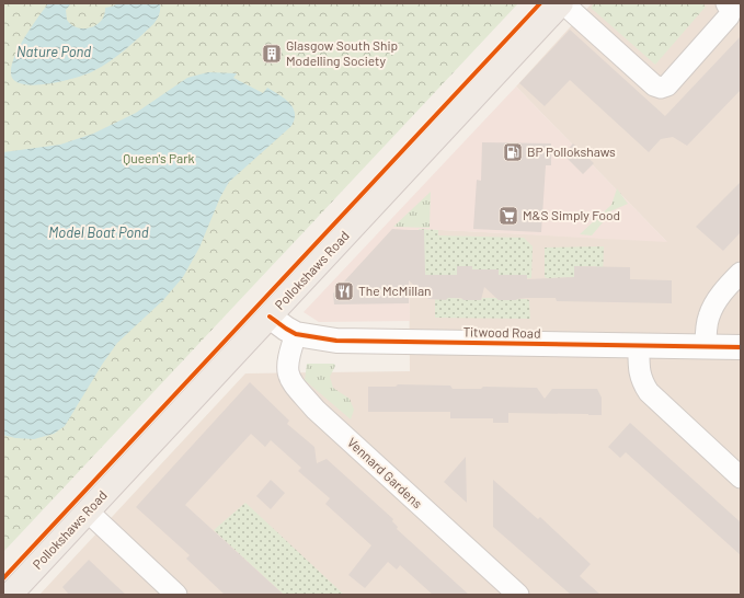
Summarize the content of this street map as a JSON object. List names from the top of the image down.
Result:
{
  "streets": {
    "main road": ["Pollokshaws Road"],
    "street": ["Titwood Road", "Vennard Gardens"]
  },
  "crossings": [
    ["Pollokshaws Road", "Titwood Road"],
    ["Titwood Road", "Vennard Gardens"]
  ],
  "water": ["Nature Pond", "Model Boat Pond"],
  "parks": ["Queen's Park"],
  "places": {
    "building": ["Glasgow South Ship Modelling Society"],
    "fuel station": ["BP Pollokshaws"],
    "supermarket": ["M&S Simply Food"],
    "restaurant": ["The McMillan"]
  }
}
